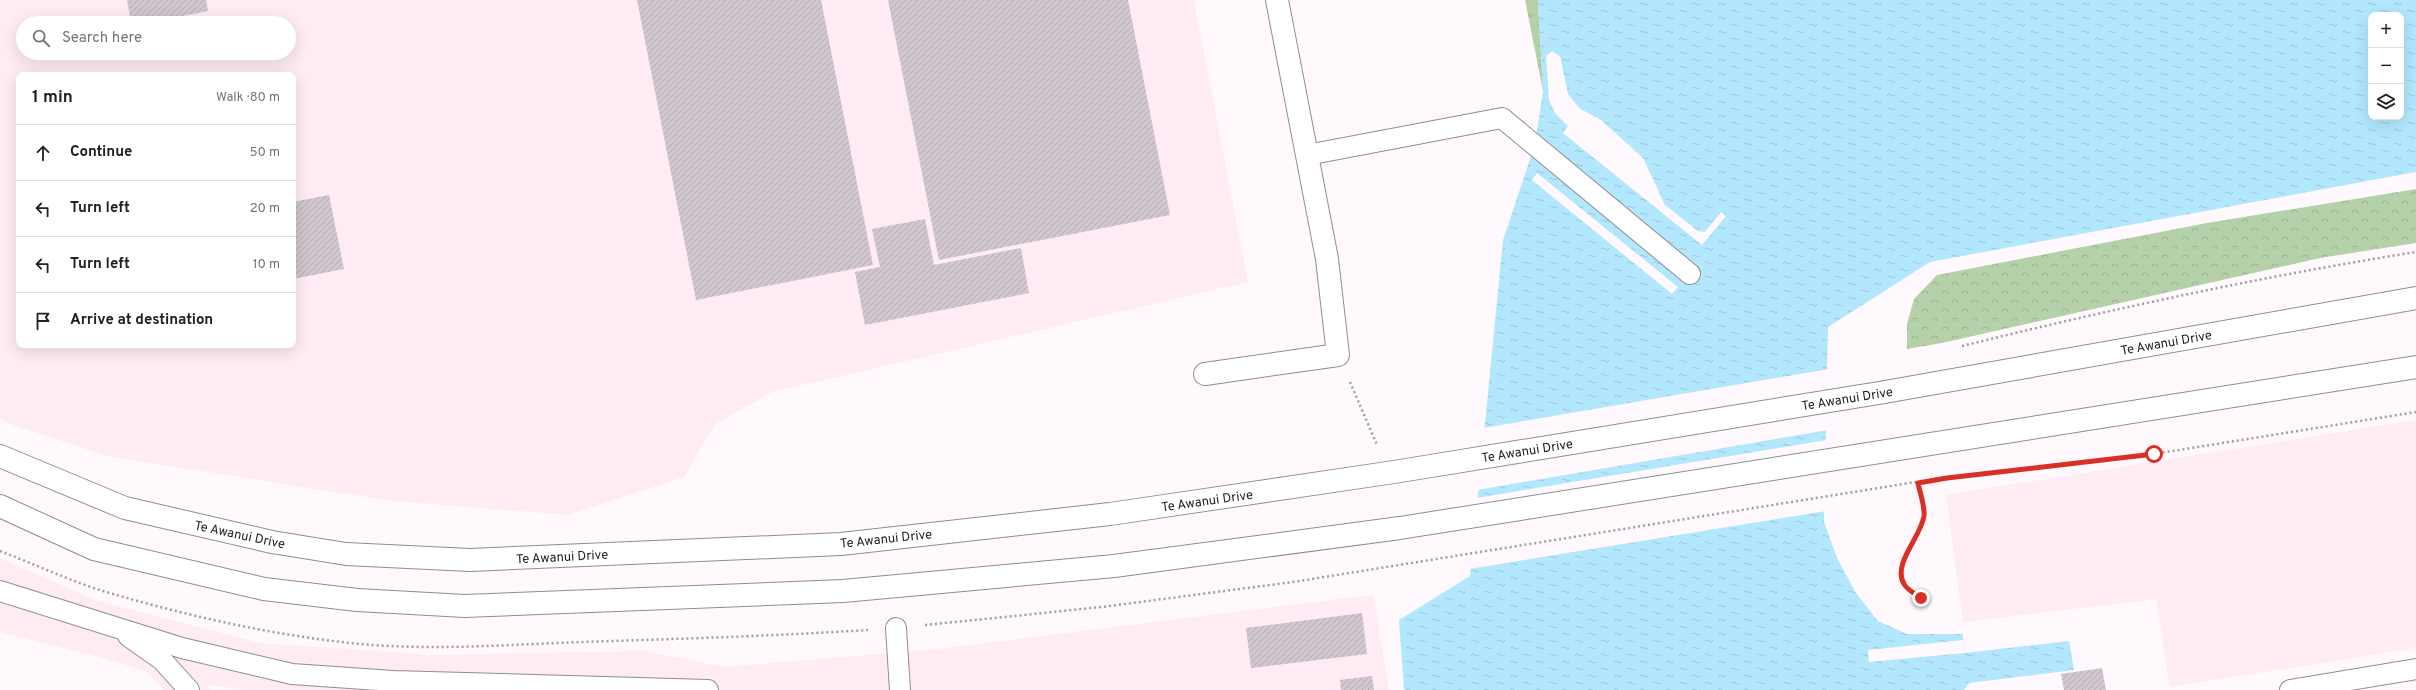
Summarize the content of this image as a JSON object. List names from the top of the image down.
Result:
{
  "streets": {
    "main road": ["Te Awanui Drive"]
  },
  "page": {
    "map_buttons": ["+", "−"],
    "search": "Search here",
    "heading": ["1 min", "Walk · 80 m"],
    "list": [
      ["Continue", "50 m"],
      ["Turn left", "20 m"],
      ["Turn left", "10 m"],
      "Arrive at destination"
    ]
  }
}
